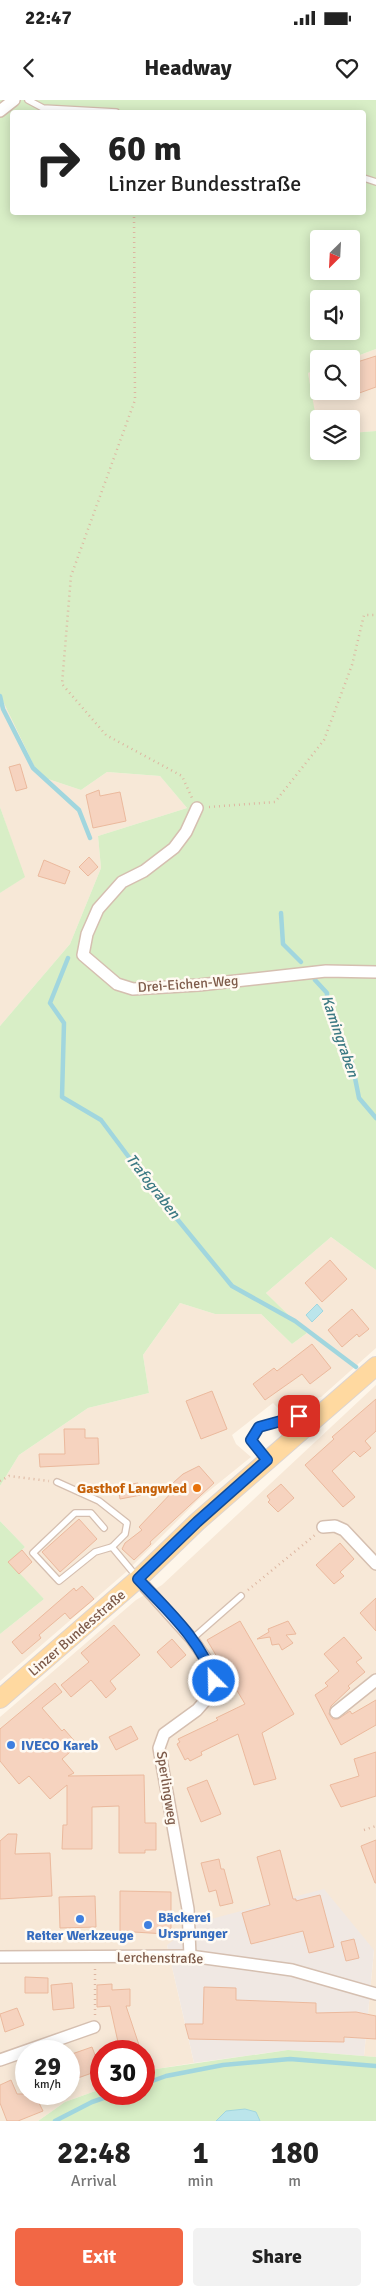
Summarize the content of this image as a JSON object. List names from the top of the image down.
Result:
{
  "streets": {
    "main road": ["Linzer Bundesstraße"],
    "street": ["Drei-Eichen-Weg", "Sperlingweg", "Lerchenstraße"]
  },
  "crossings": [
    ["Linzer Bundesstraße", "Sperlingweg"],
    ["Sperlingweg", "Lerchenstraße"]
  ],
  "water": ["Kamingraben", "Trafograben"],
  "places": [
    "Gasthof Langwied",
    "IVECO Kareb",
    "Reiter Werkzeuge",
    "Bäckerei Ursprunger"
  ],
  "north": "bottom left",
  "page": {
    "status": "22:47",
    "header": "Headway",
    "turn": ["60 m", "Linzer Bundesstraße"],
    "speed": "29 km/h",
    "limit": "30",
    "eta": [
      "22:48",
      "Arrival",
      "1",
      "min",
      "180",
      "m"
    ],
    "buttons": ["Exit", "Share"]
  }
}
